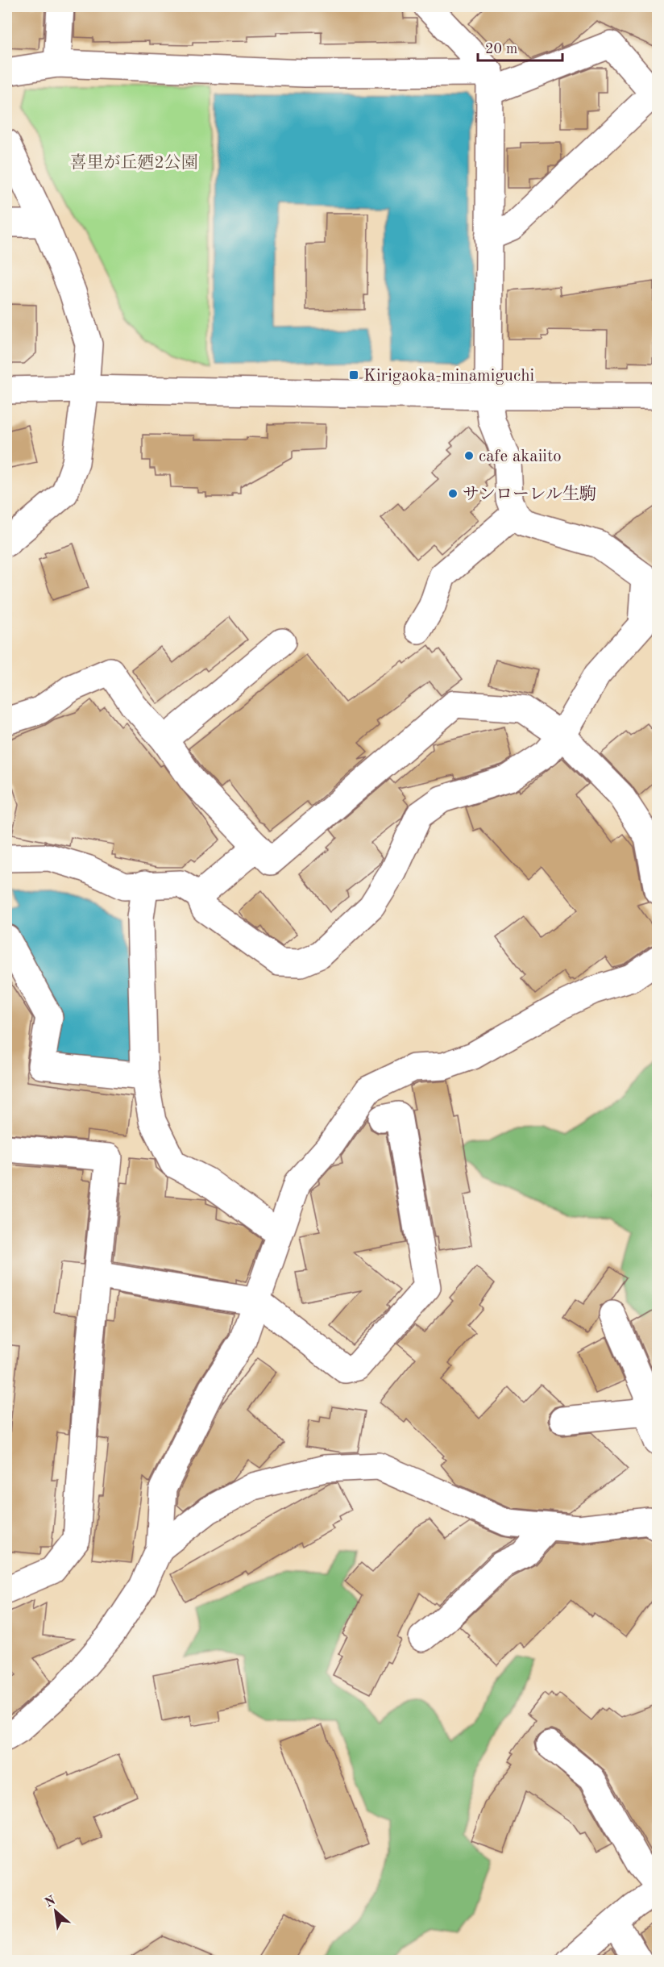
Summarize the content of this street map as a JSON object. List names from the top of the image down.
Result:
{
  "parks": ["喜里が丘廼2公園"],
  "places": {
    "transit": ["Kirigaoka-minamiguchi"],
    "other": ["cafe akaiito", "サンローレル生駒"]
  },
  "scale_bar": "20 m",
  "north": "top left"
}
